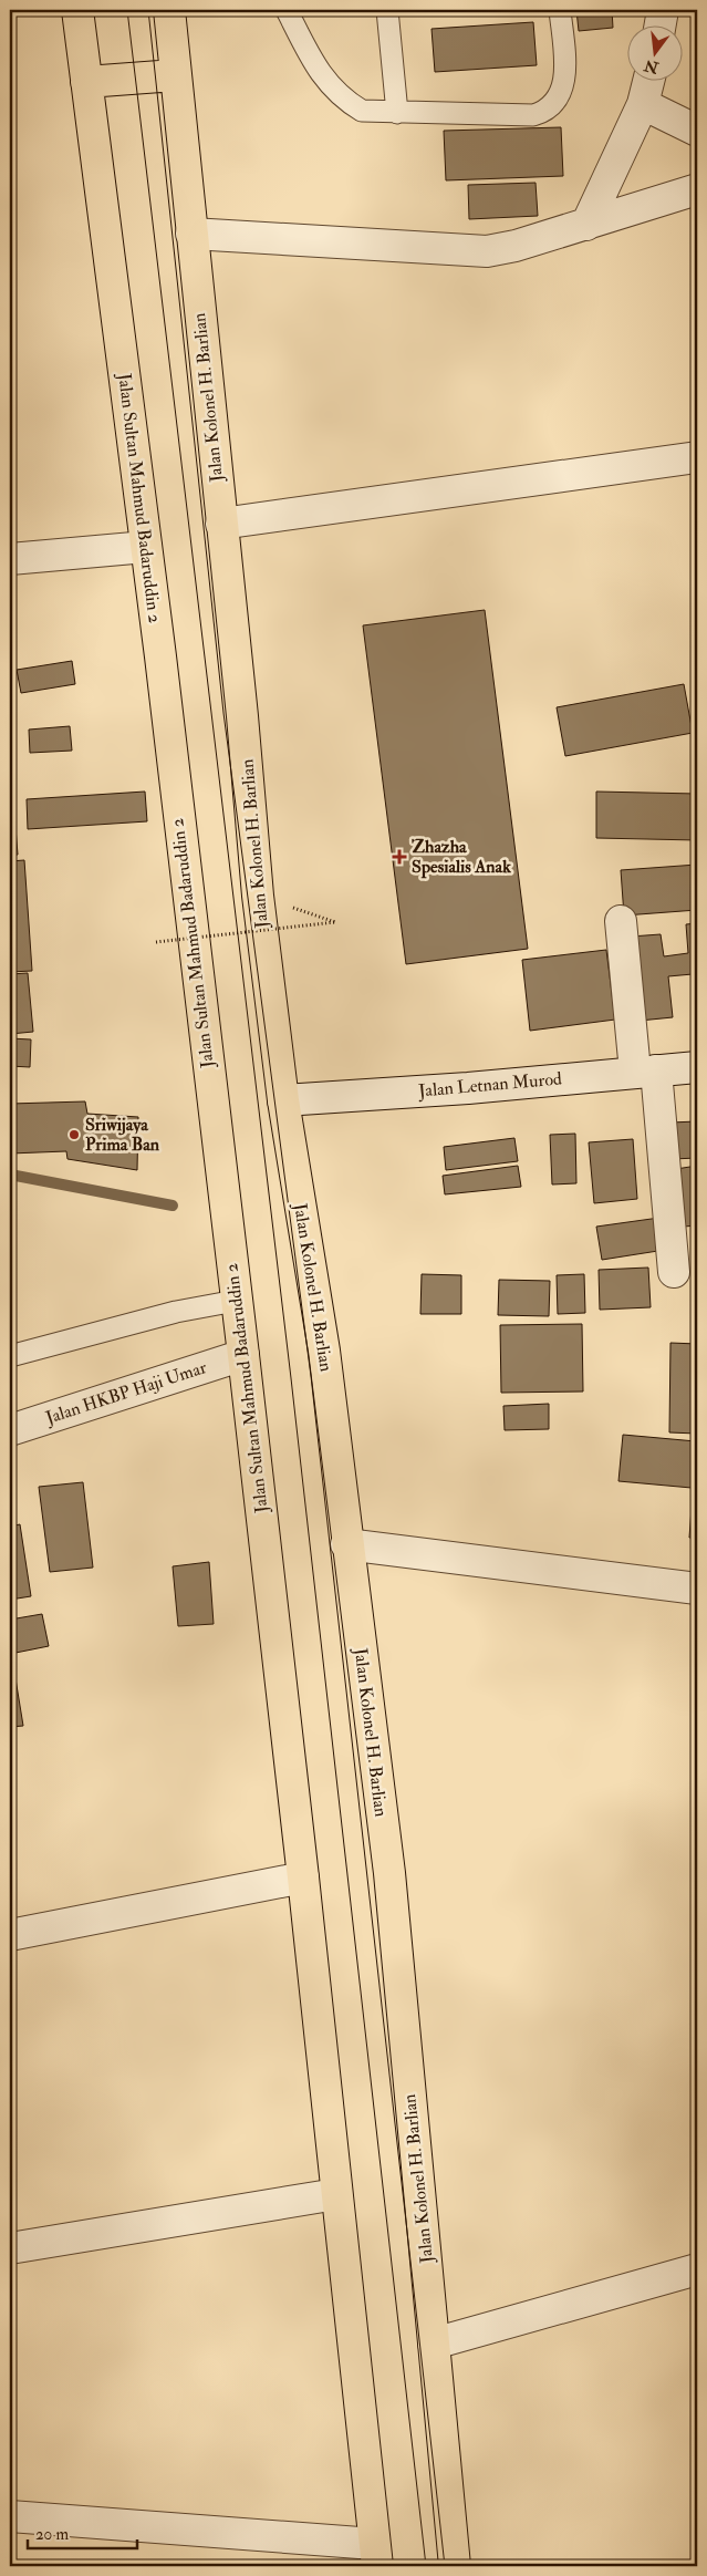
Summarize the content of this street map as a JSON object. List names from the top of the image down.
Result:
{
  "streets": {
    "highway": ["Jalan Kolonel H. Barlian", "Jalan Sultan Mahmud Badaruddin 2"],
    "street": ["Jalan Letnan Murod", "Jalan HKBP Haji Umar"]
  },
  "crossings": [
    ["Jalan Kolonel H. Barlian", "Jalan Letnan Murod"],
    ["Jalan Sultan Mahmud Badaruddin 2", "Jalan HKBP Haji Umar"]
  ],
  "places": {
    "health": ["Zhazha Spesialis Anak"],
    "other": ["Sriwijaya Prima Ban"]
  },
  "scale_bar": "20 m",
  "north": "bottom"
}
